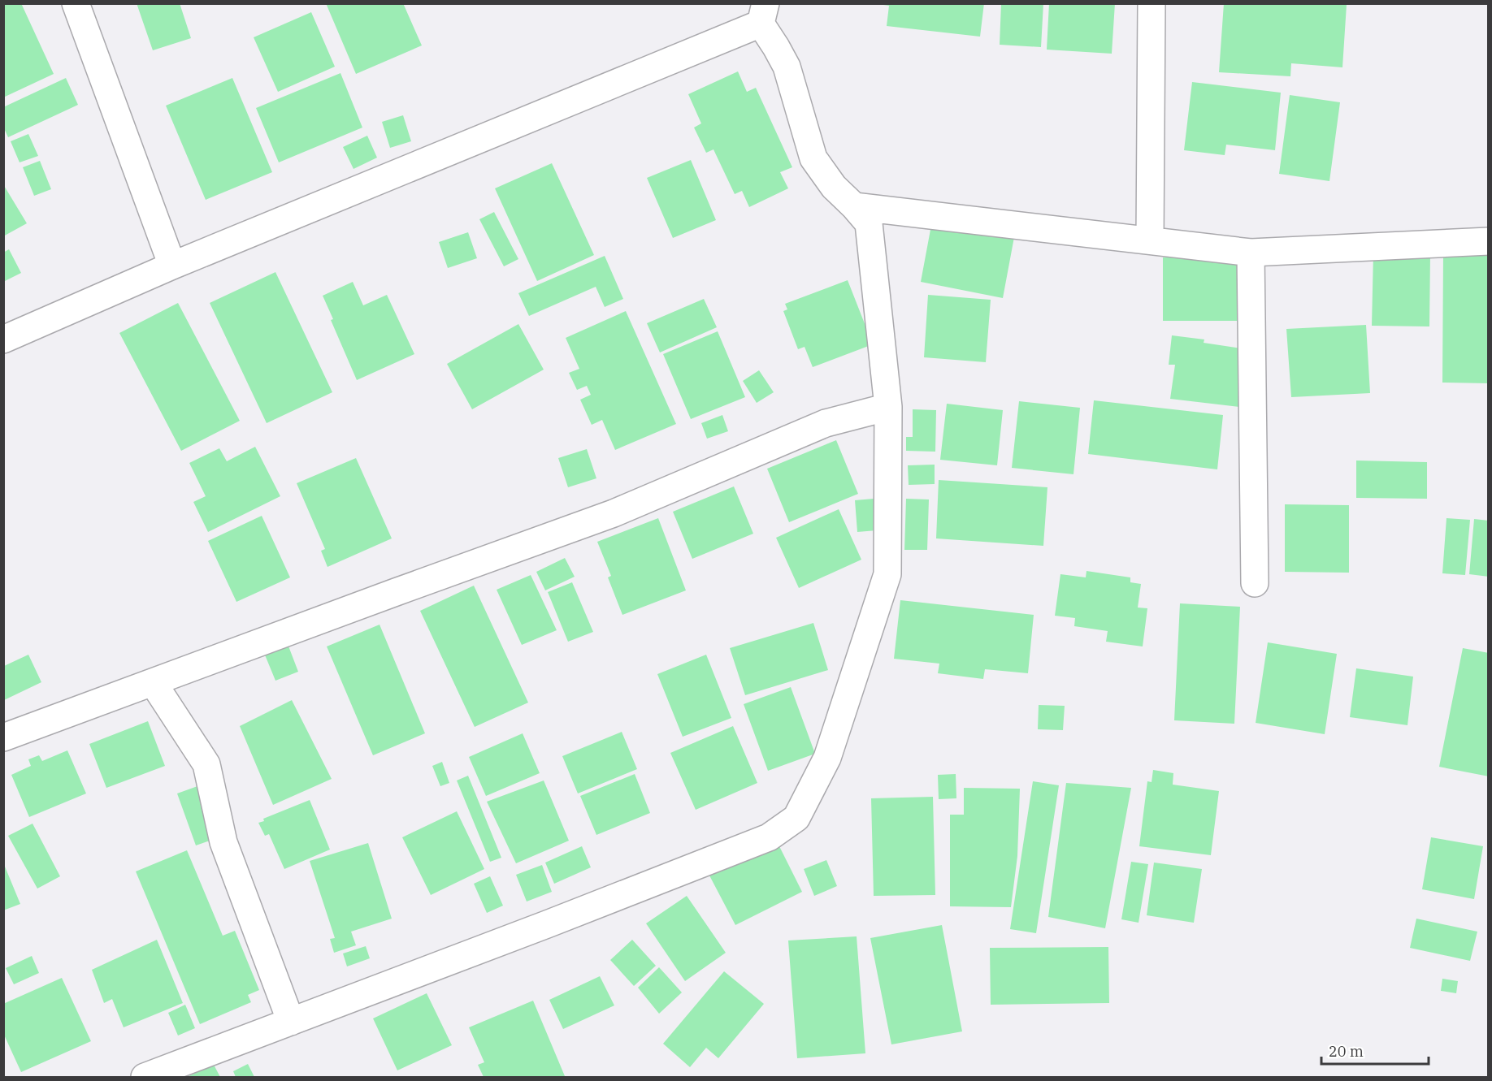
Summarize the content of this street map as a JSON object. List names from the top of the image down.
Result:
{
  "scale_bar": "20 m"
}
